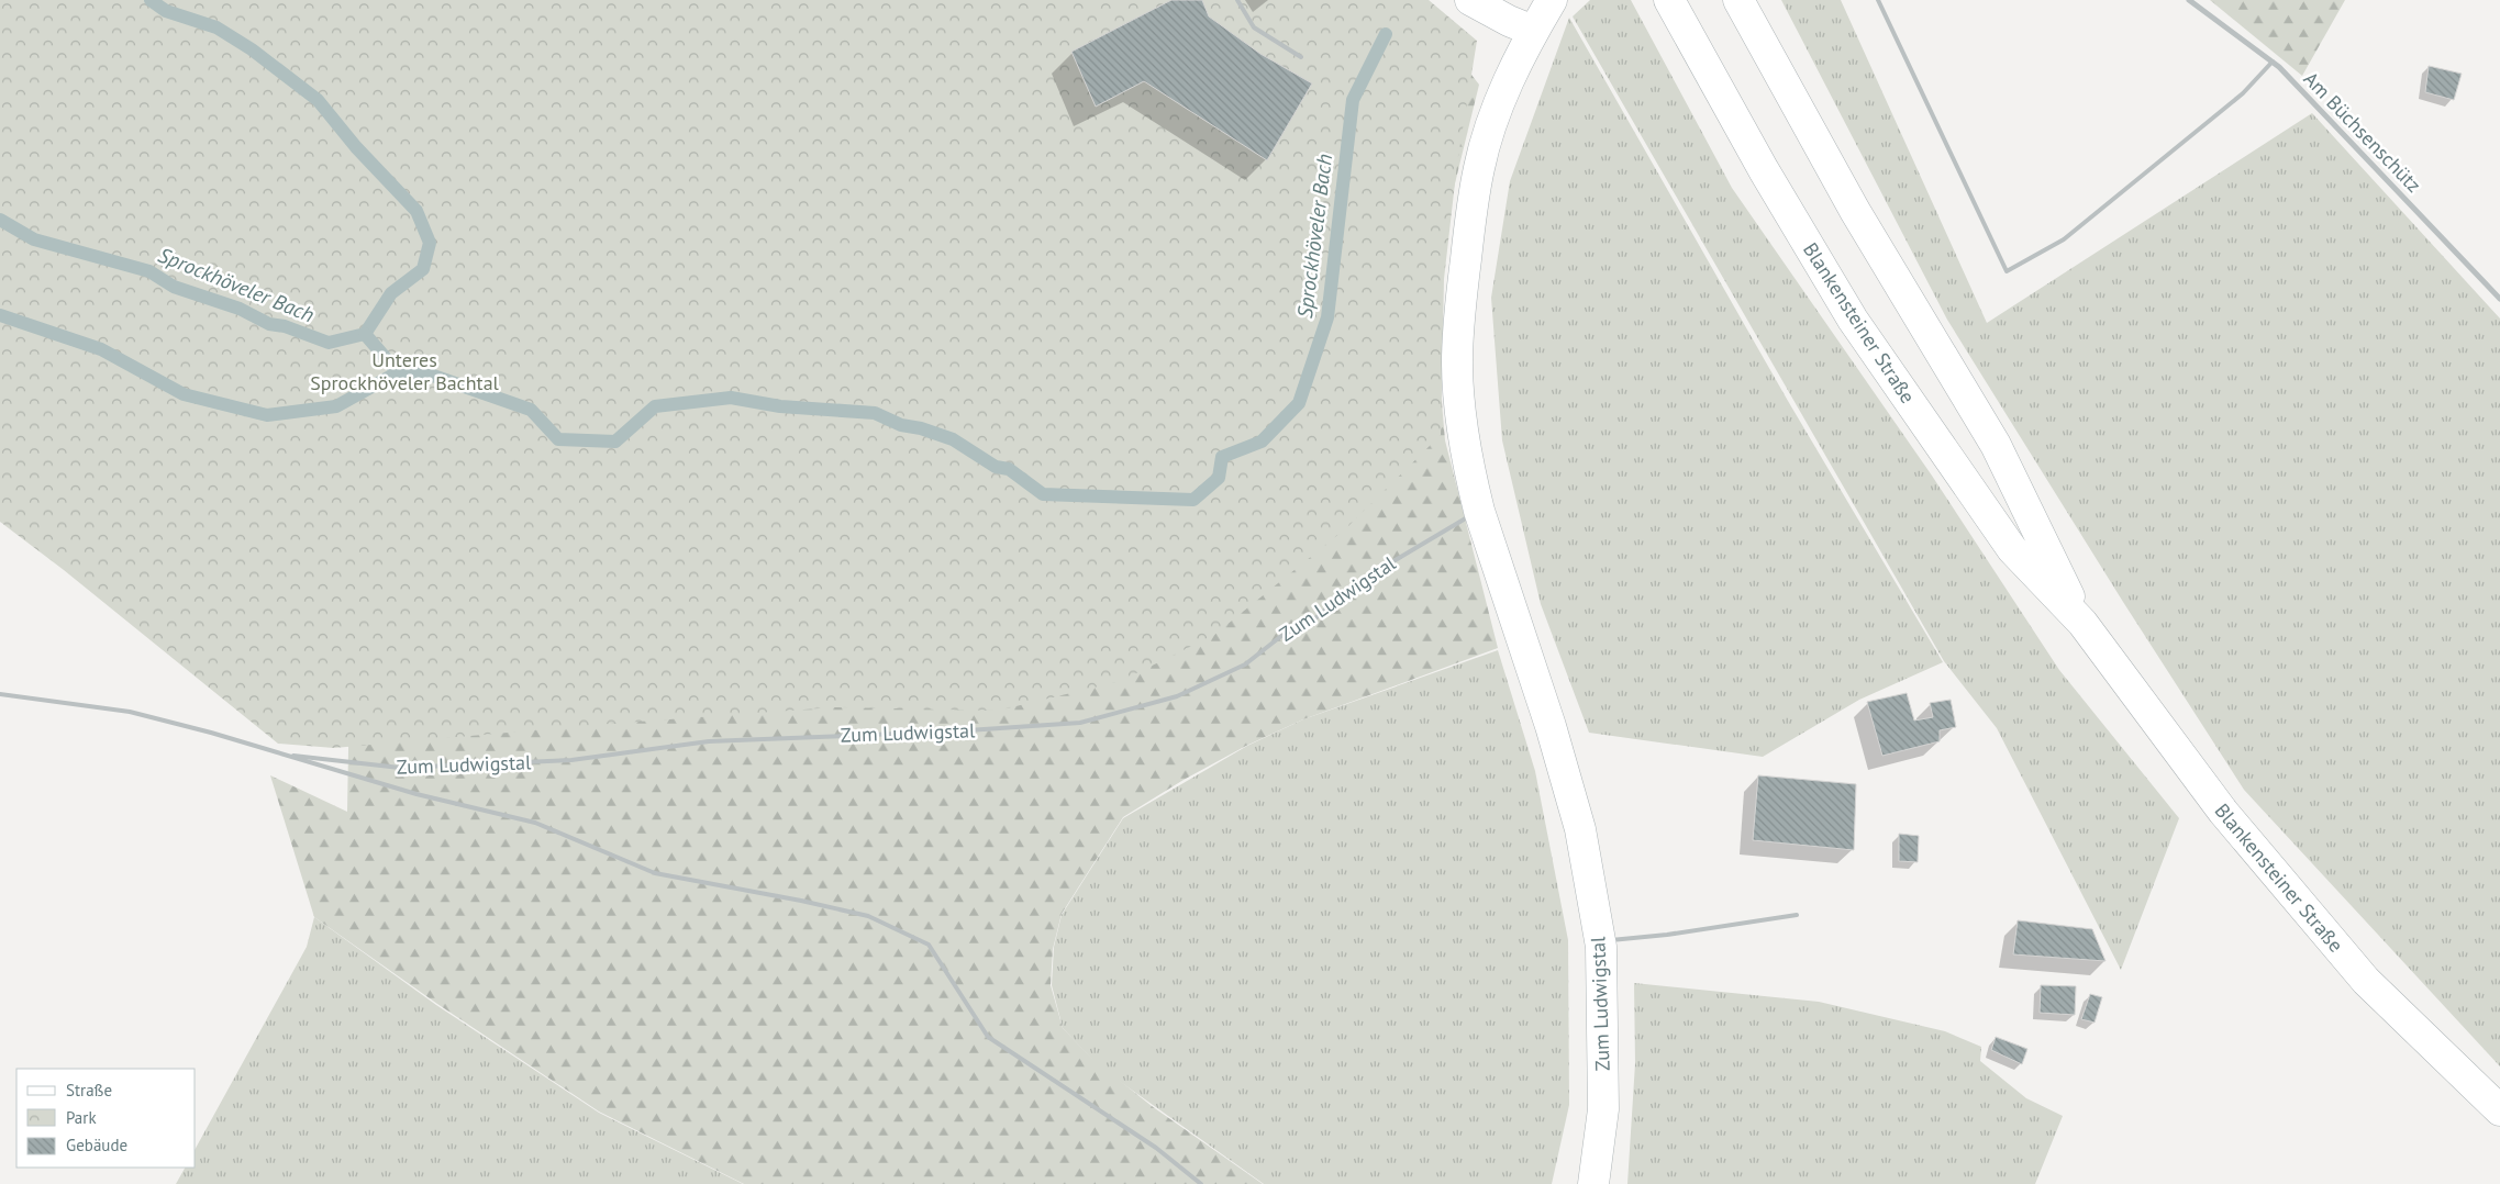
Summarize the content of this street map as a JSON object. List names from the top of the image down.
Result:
{
  "streets": {
    "main road": ["Blankensteiner Straße", "Zum Ludwigstal"],
    "street": ["Am Büchsenschütz"]
  },
  "water": ["Sprockhöveler Bach"],
  "parks": ["Unteres Sprockhöveler Bachtal"],
  "legend": ["Straße", "Park", "Gebäude"]
}
